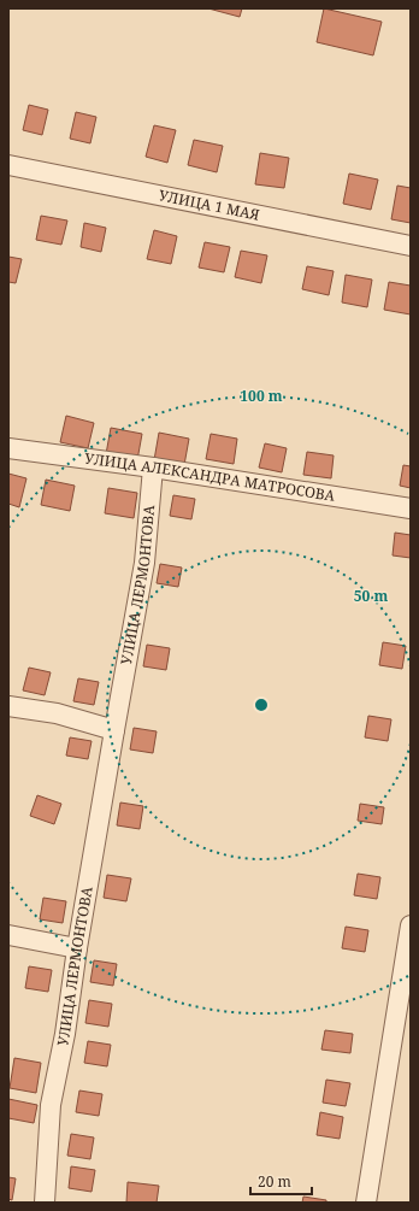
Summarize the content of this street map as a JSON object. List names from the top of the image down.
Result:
{
  "streets": {
    "street": ["УЛИЦА 1 МАЯ", "УЛИЦА АЛЕКСАНДРА МАТРОСОВА", "УЛИЦА ЛЕРМОНТОВА"]
  },
  "crossings": [
    ["УЛИЦА АЛЕКСАНДРА МАТРОСОВА", "УЛИЦА ЛЕРМОНТОВА"]
  ],
  "scale_bar": "20 m",
  "rings": ["100 m", "50 m"]
}
